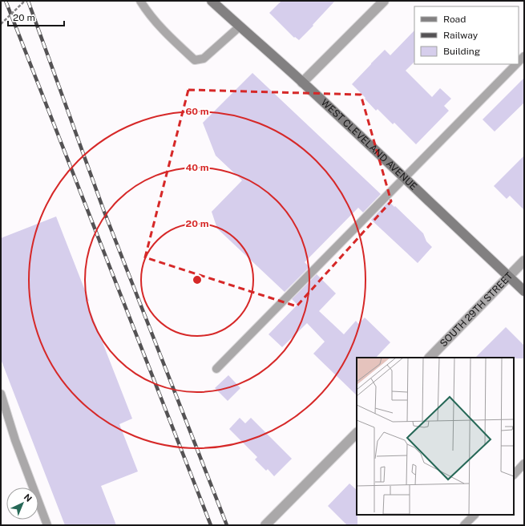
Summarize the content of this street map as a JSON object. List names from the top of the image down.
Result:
{
  "streets": {
    "street": ["WEST CLEVELAND AVENUE", "SOUTH 29TH STREET"]
  },
  "crossings": [
    ["WEST CLEVELAND AVENUE", "SOUTH 29TH STREET"]
  ],
  "legend": ["Road", "Railway", "Building"],
  "scale_bar": "20 m",
  "north": "top right",
  "rings": ["60 m", "40 m", "20 m"]
}
